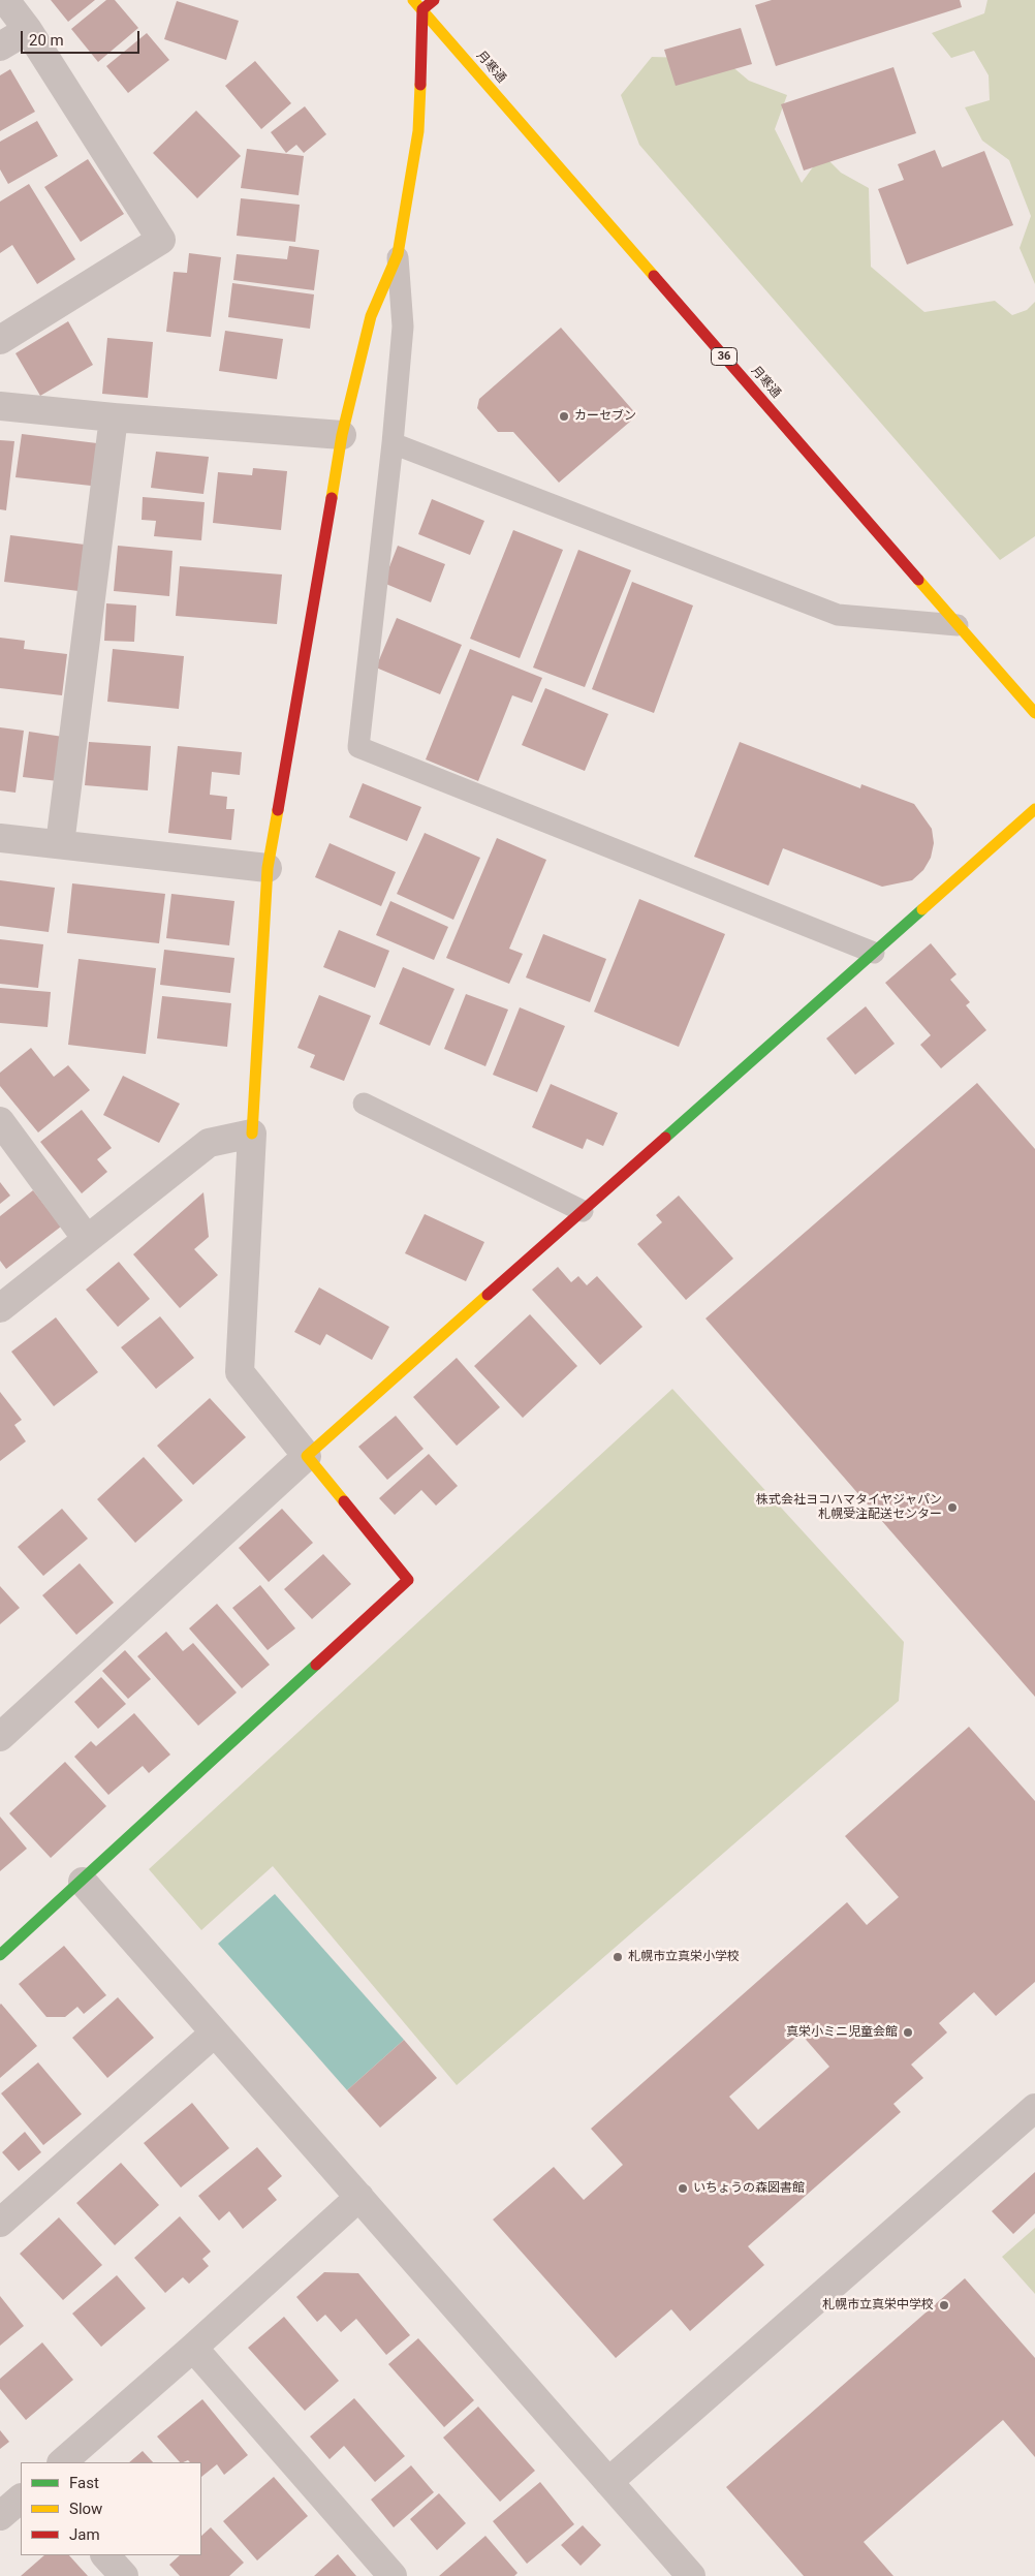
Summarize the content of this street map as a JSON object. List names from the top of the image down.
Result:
{
  "streets": {
    "main road": ["月寒通", "36"]
  },
  "places": [
    "カーセブン",
    "株式会社ヨコハマタイヤジャパン 札幌受注配送センター",
    "札幌市立真栄小学校",
    "真栄小ミニ児童会館",
    "いちょうの森図書館",
    "札幌市立真栄中学校"
  ],
  "legend": ["Fast", "Slow", "Jam"],
  "scale_bar": "20 m"
}
